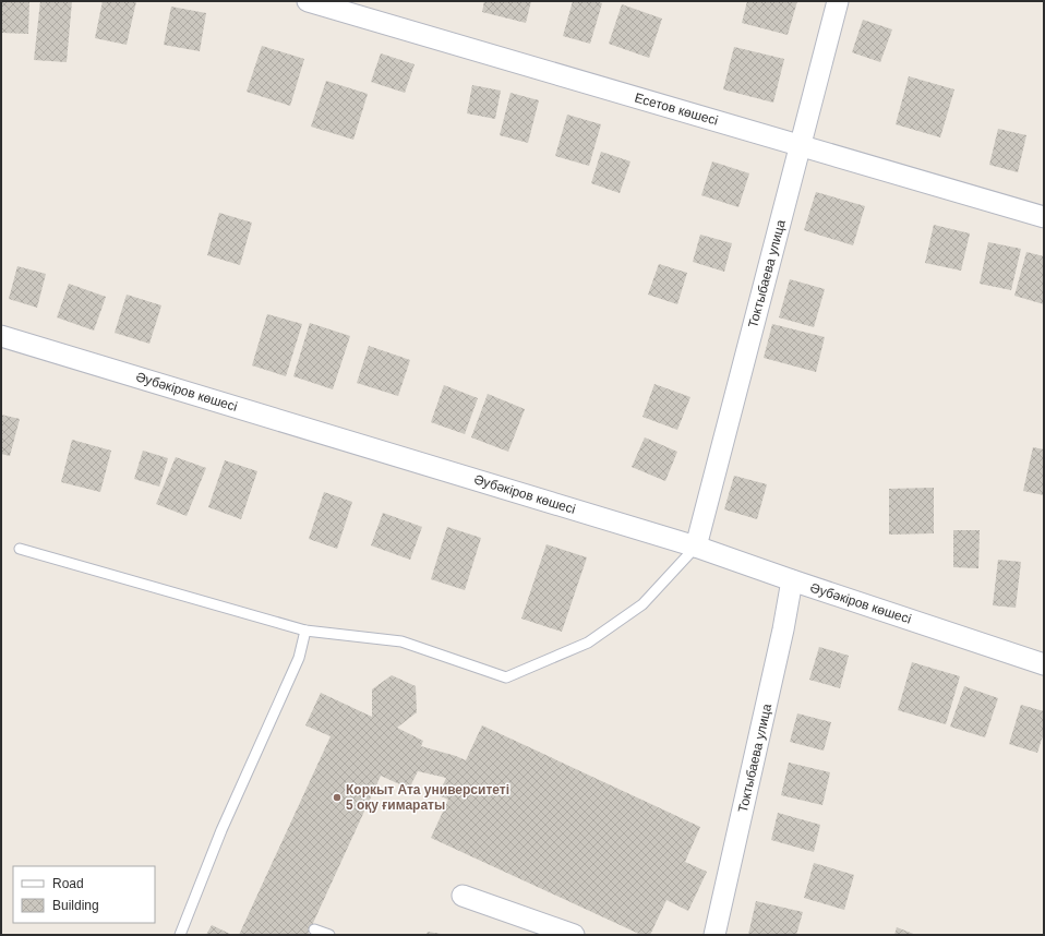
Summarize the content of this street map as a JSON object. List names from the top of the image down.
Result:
{
  "streets": {
    "street": ["Есетов көшесі", "Токтыбаева улица", "Әубәкіров көшесі"]
  },
  "crossings": [
    ["Есетов көшесі", "Токтыбаева улица"],
    ["Токтыбаева улица", "Әубәкіров көшесі"]
  ],
  "places": ["Коркыт Ата университеті 5 оқу ғимараты"],
  "legend": ["Road", "Building"]
}
